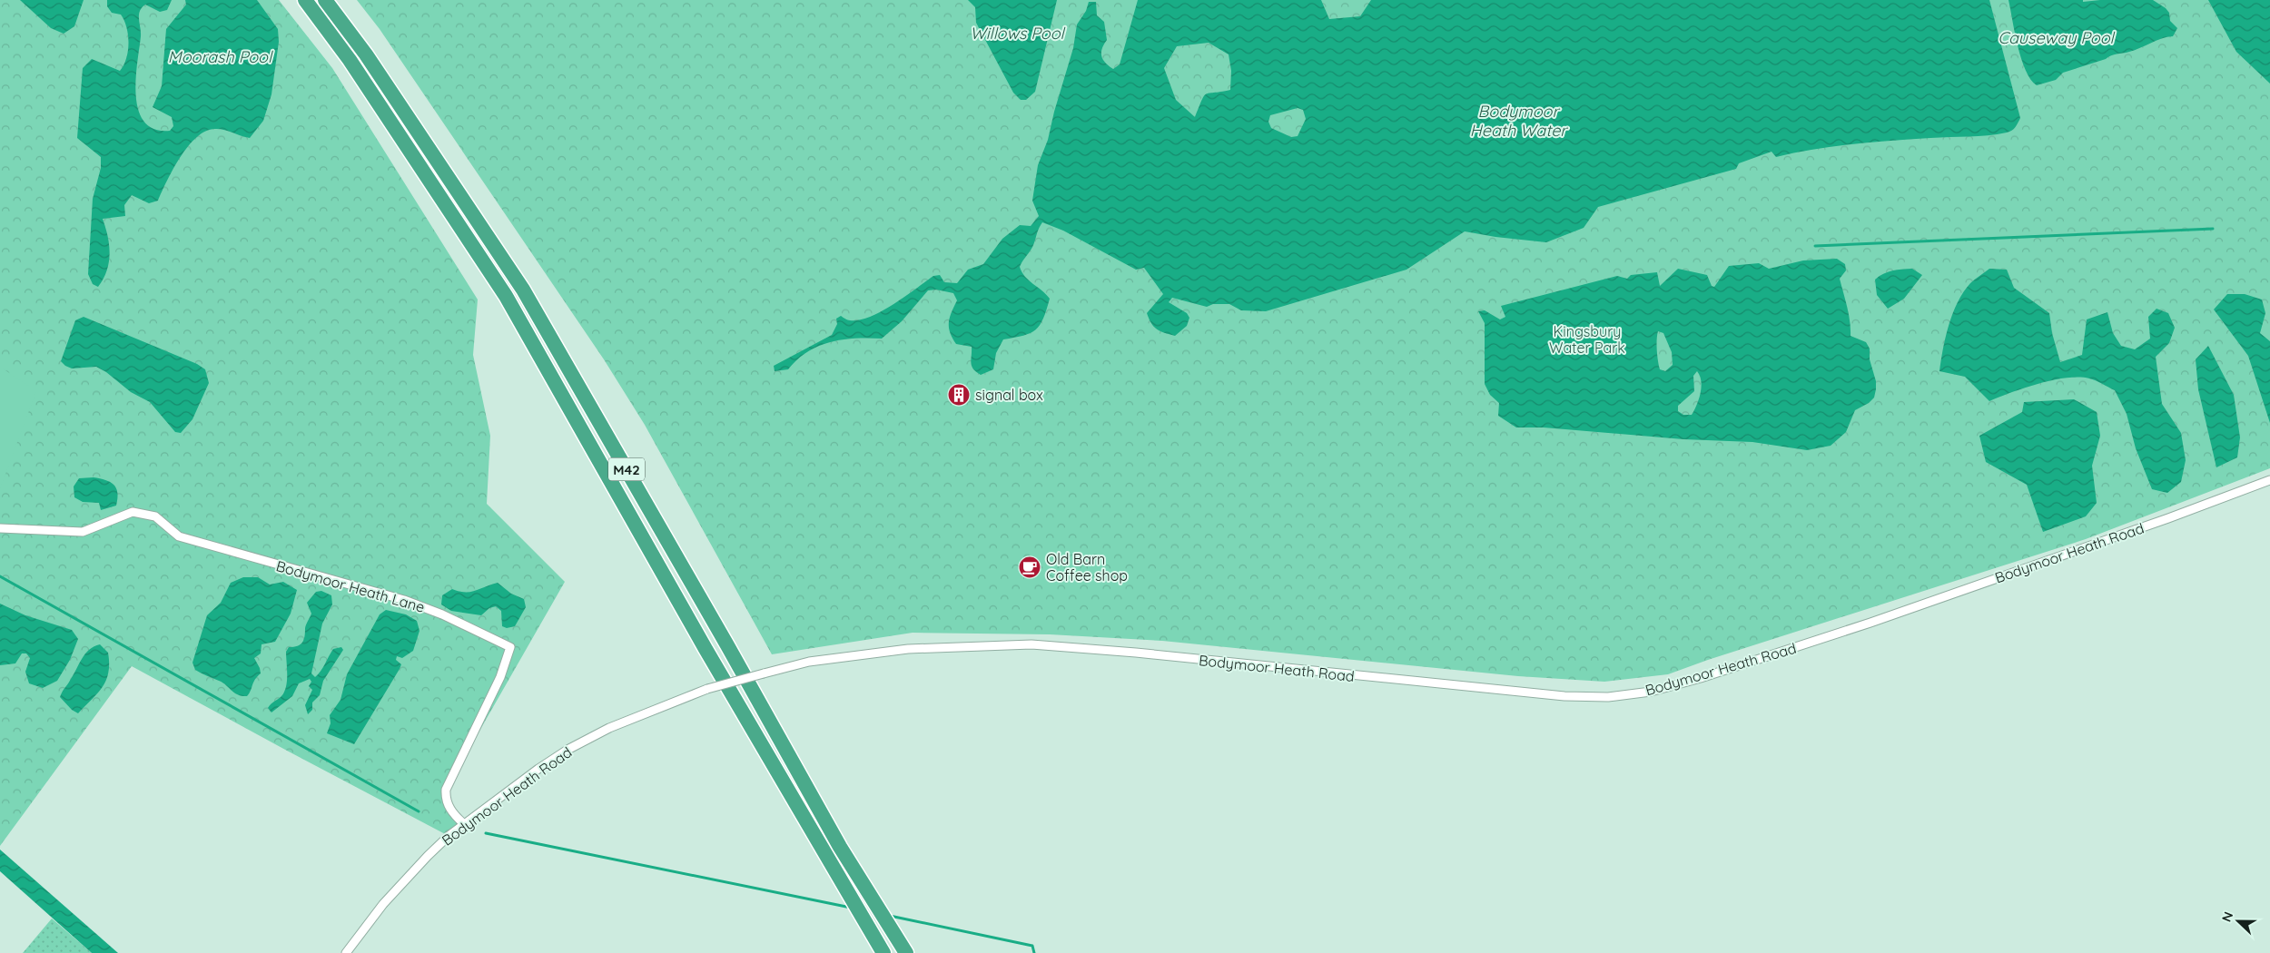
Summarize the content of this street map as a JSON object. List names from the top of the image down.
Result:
{
  "streets": {
    "highway": ["M42"],
    "street": ["Bodymoor Heath Road", "Bodymoor Heath Lane"]
  },
  "crossings": [
    ["Bodymoor Heath Road", "Bodymoor Heath Lane"]
  ],
  "water": [
    "Willows Pool",
    "Causeway Pool",
    "Moorash Pool",
    "Bodymoor Heath Water"
  ],
  "parks": ["Kingsbury Water Park"],
  "places": {
    "building": ["signal box"],
    "cafe": ["Old Barn Coffee shop"]
  },
  "north": "left"
}
